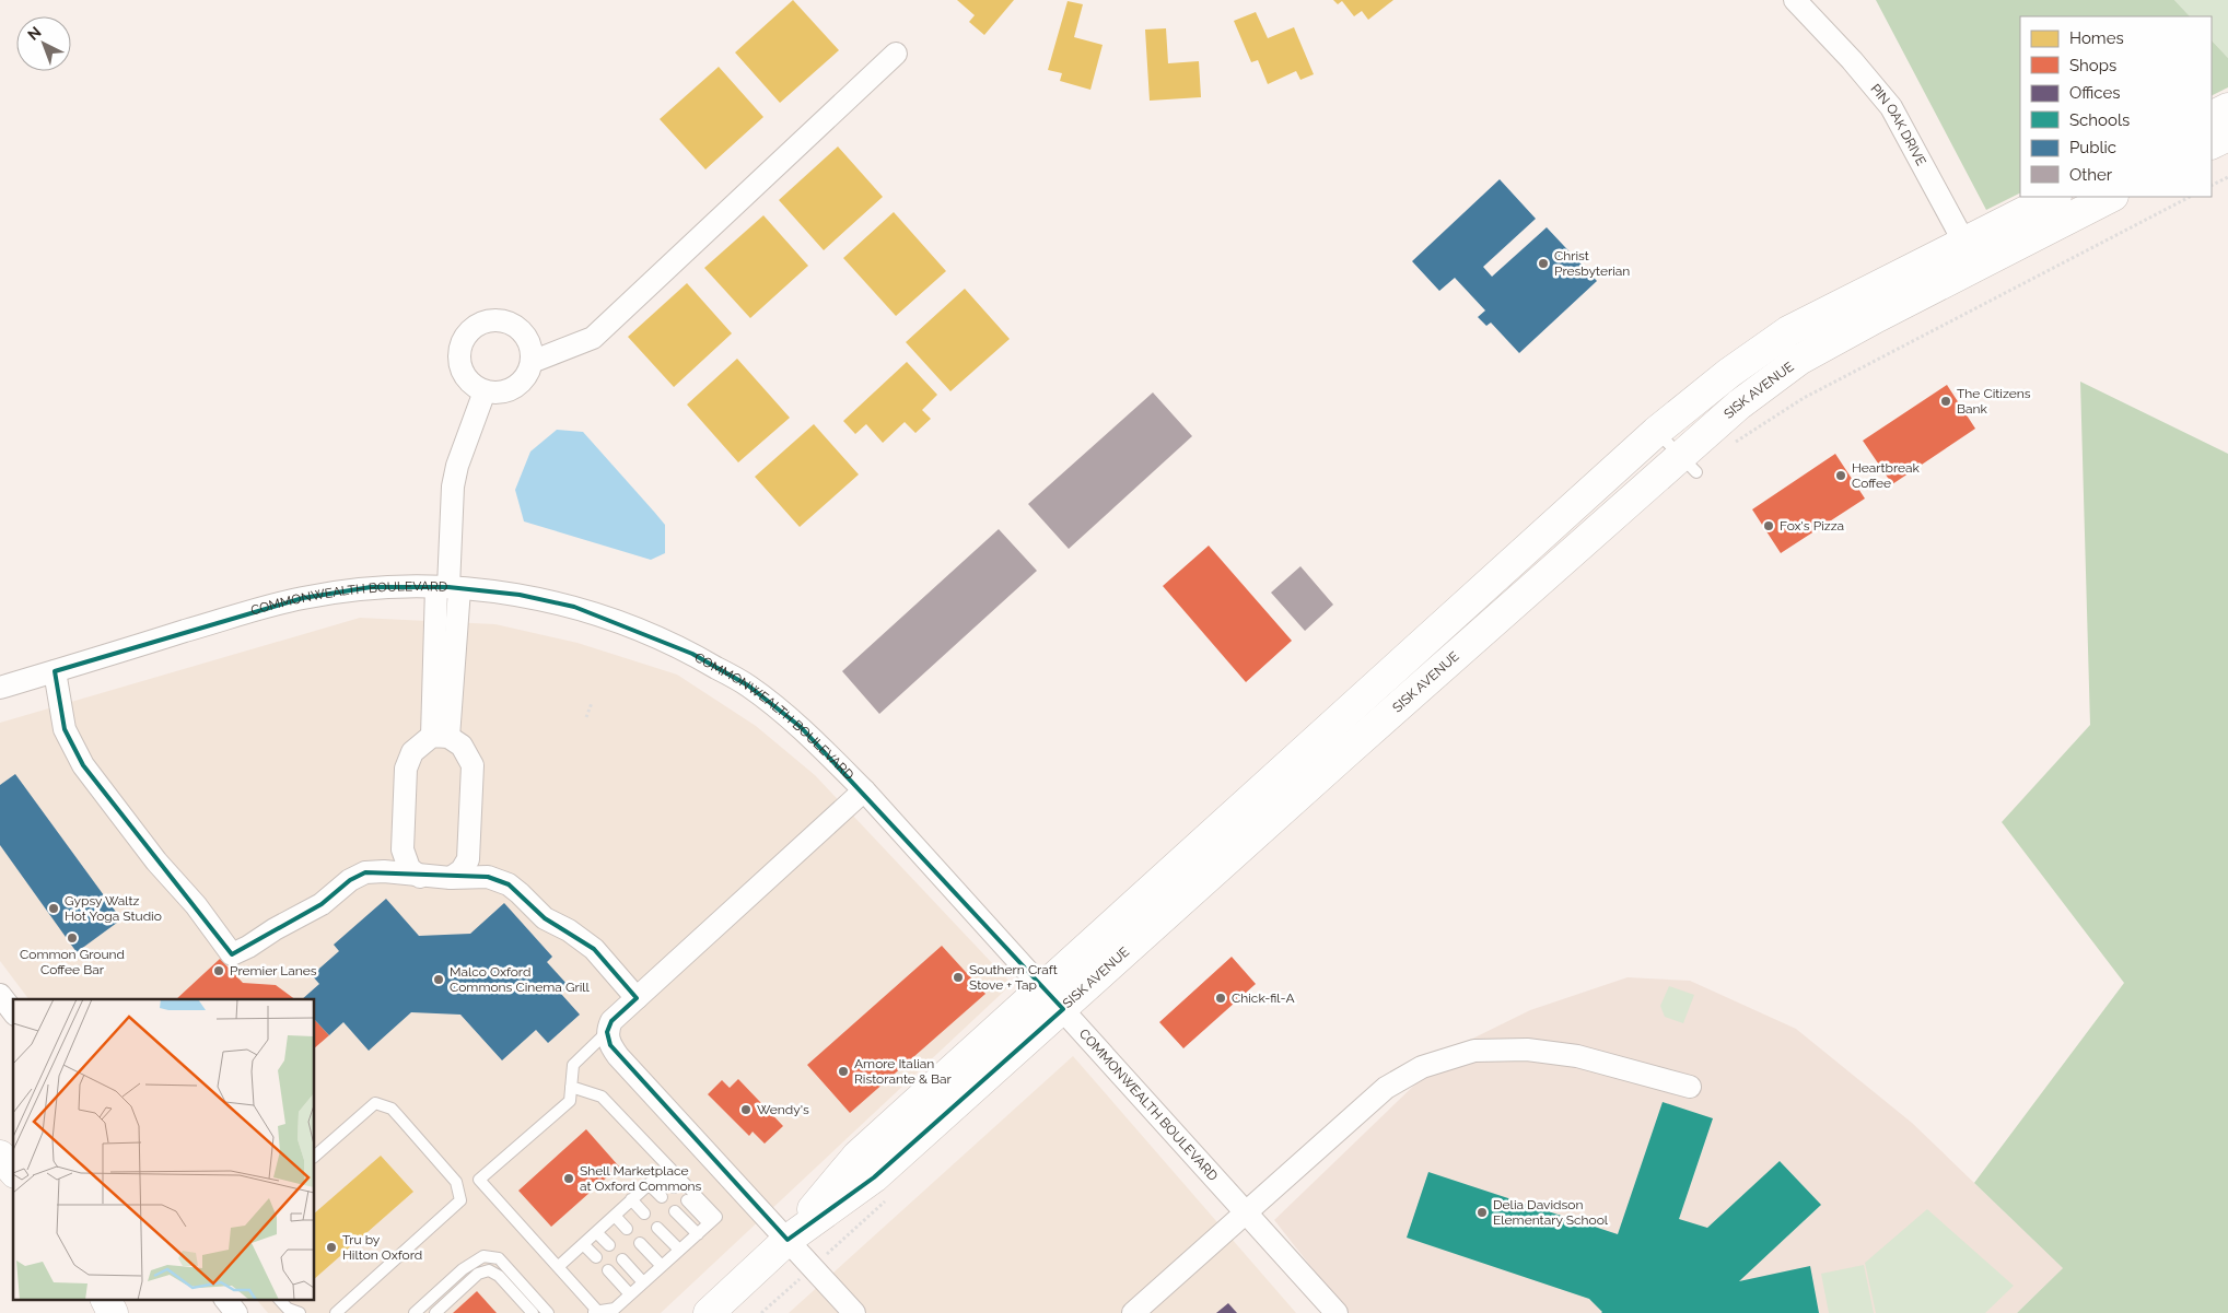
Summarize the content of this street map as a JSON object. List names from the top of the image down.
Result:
{
  "streets": {
    "main road": ["SISK AVENUE"],
    "street": ["PIN OAK DRIVE", "COMMONWEALTH BOULEVARD"]
  },
  "crossings": [
    ["PIN OAK DRIVE", "SISK AVENUE"],
    ["SISK AVENUE", "COMMONWEALTH BOULEVARD"]
  ],
  "places": [
    "Christ Presbyterian",
    "The Citizens Bank",
    "Heartbreak Coffee",
    "Fox's Pizza",
    "Gypsy Waltz Hot Yoga Studio",
    "Common Ground Coffee Bar",
    "Premier Lanes",
    "Southern Craft Stove + Tap",
    "Malco Oxford Commons Cinema Grill",
    "Chick-fil-A",
    "Amore Italian Ristorante & Bar",
    "Wendy's",
    "Shell Marketplace at Oxford Commons",
    "Delia Davidson Elementary School",
    "Tru by Hilton Oxford"
  ],
  "legend": [
    "Homes",
    "Shops",
    "Offices",
    "Schools",
    "Public",
    "Other"
  ],
  "north": "top left"
}
